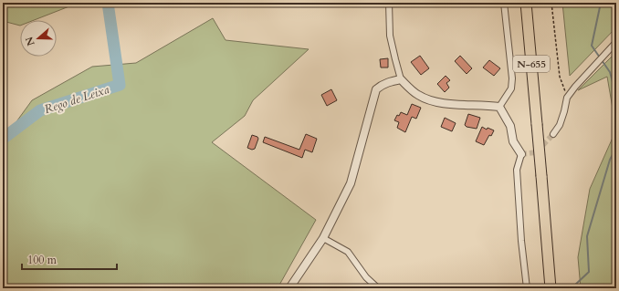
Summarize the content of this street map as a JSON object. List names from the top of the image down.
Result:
{
  "streets": {
    "highway": ["N-655"]
  },
  "water": ["Rego de Leixa"],
  "scale_bar": "100 m",
  "north": "left"
}
